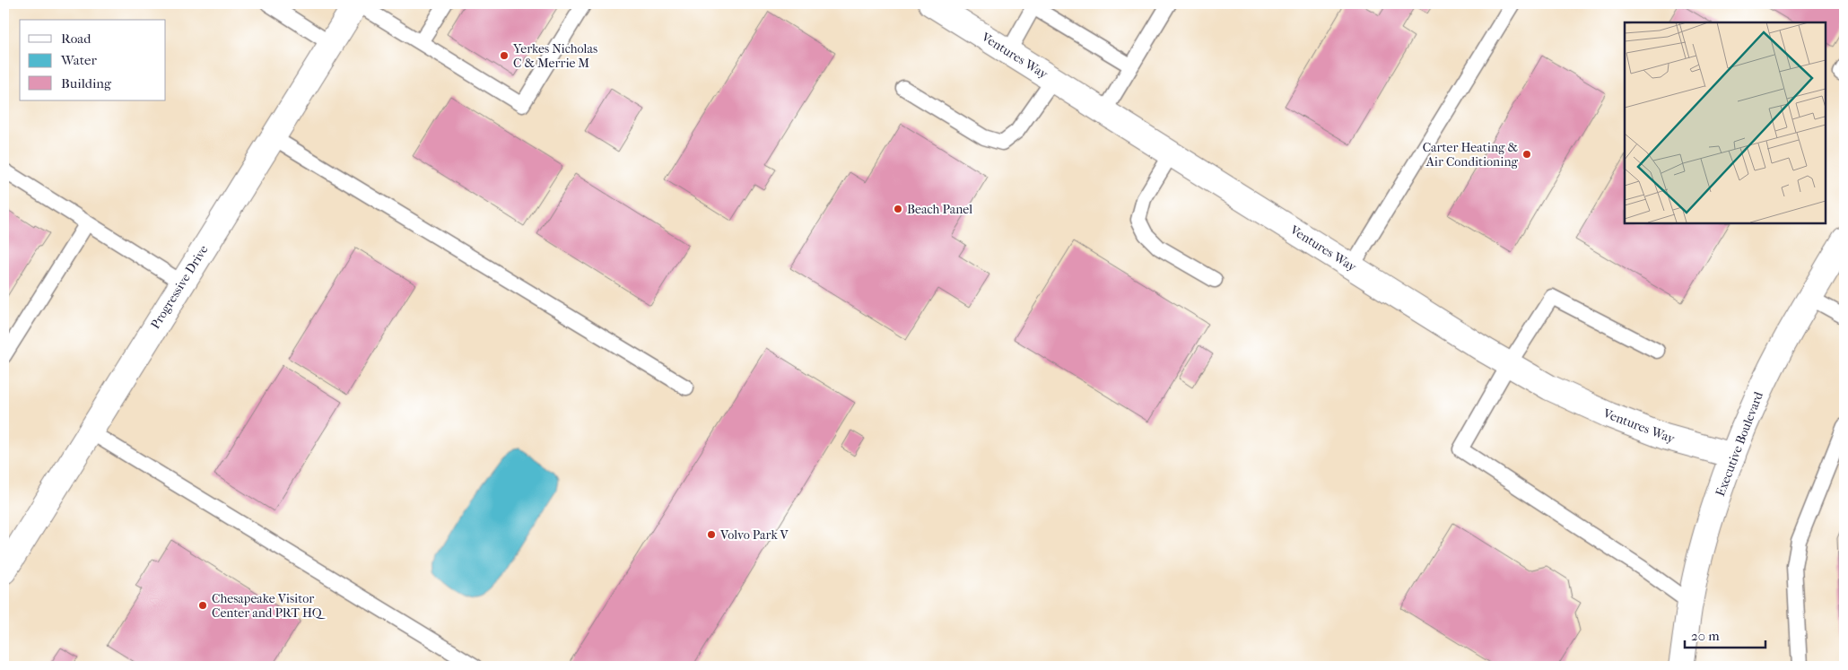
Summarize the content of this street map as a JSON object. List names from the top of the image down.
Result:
{
  "streets": {
    "street": ["Ventures Way", "Progressive Drive", "Executive Boulevard"]
  },
  "crossings": [
    ["Ventures Way", "Executive Boulevard"]
  ],
  "places": [
    "Yerkes Nicholas C & Merrie M",
    "Carter Heating & Air Conditioning",
    "Beach Panel",
    "Volvo Park V",
    "Chesapeake Visitor Center and PRT HQ"
  ],
  "legend": ["Road", "Water", "Building"],
  "scale_bar": "20 m"
}
